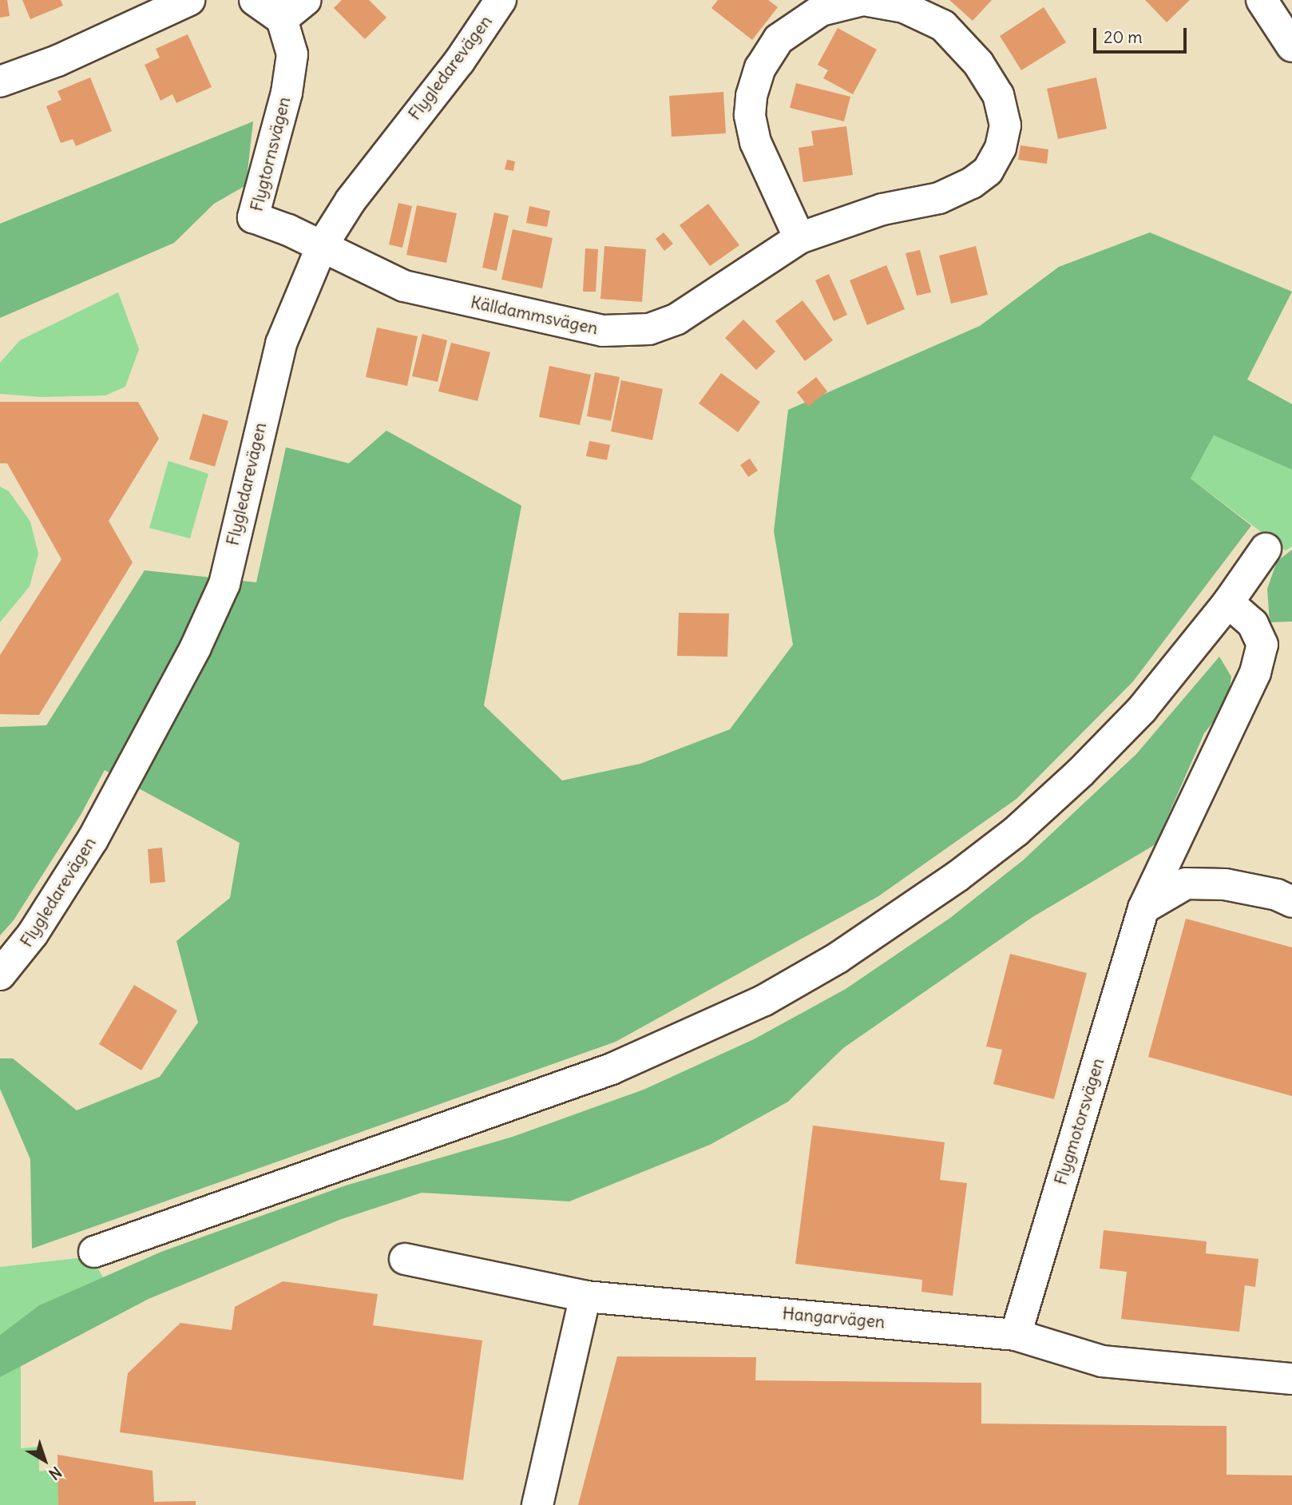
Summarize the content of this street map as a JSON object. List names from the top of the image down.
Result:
{
  "streets": {
    "street": [
      "Flygledarevägen",
      "Flygtornsvägen",
      "Källdammsvägen",
      "Flygmotorsvägen",
      "Hangarvägen"
    ]
  },
  "crossings": [
    ["Flygledarevägen", "Flygtornsvägen"],
    ["Flygledarevägen", "Källdammsvägen"],
    ["Flygtornsvägen", "Källdammsvägen"],
    ["Flygmotorsvägen", "Hangarvägen"]
  ],
  "scale_bar": "20 m",
  "north": "bottom right"
}
